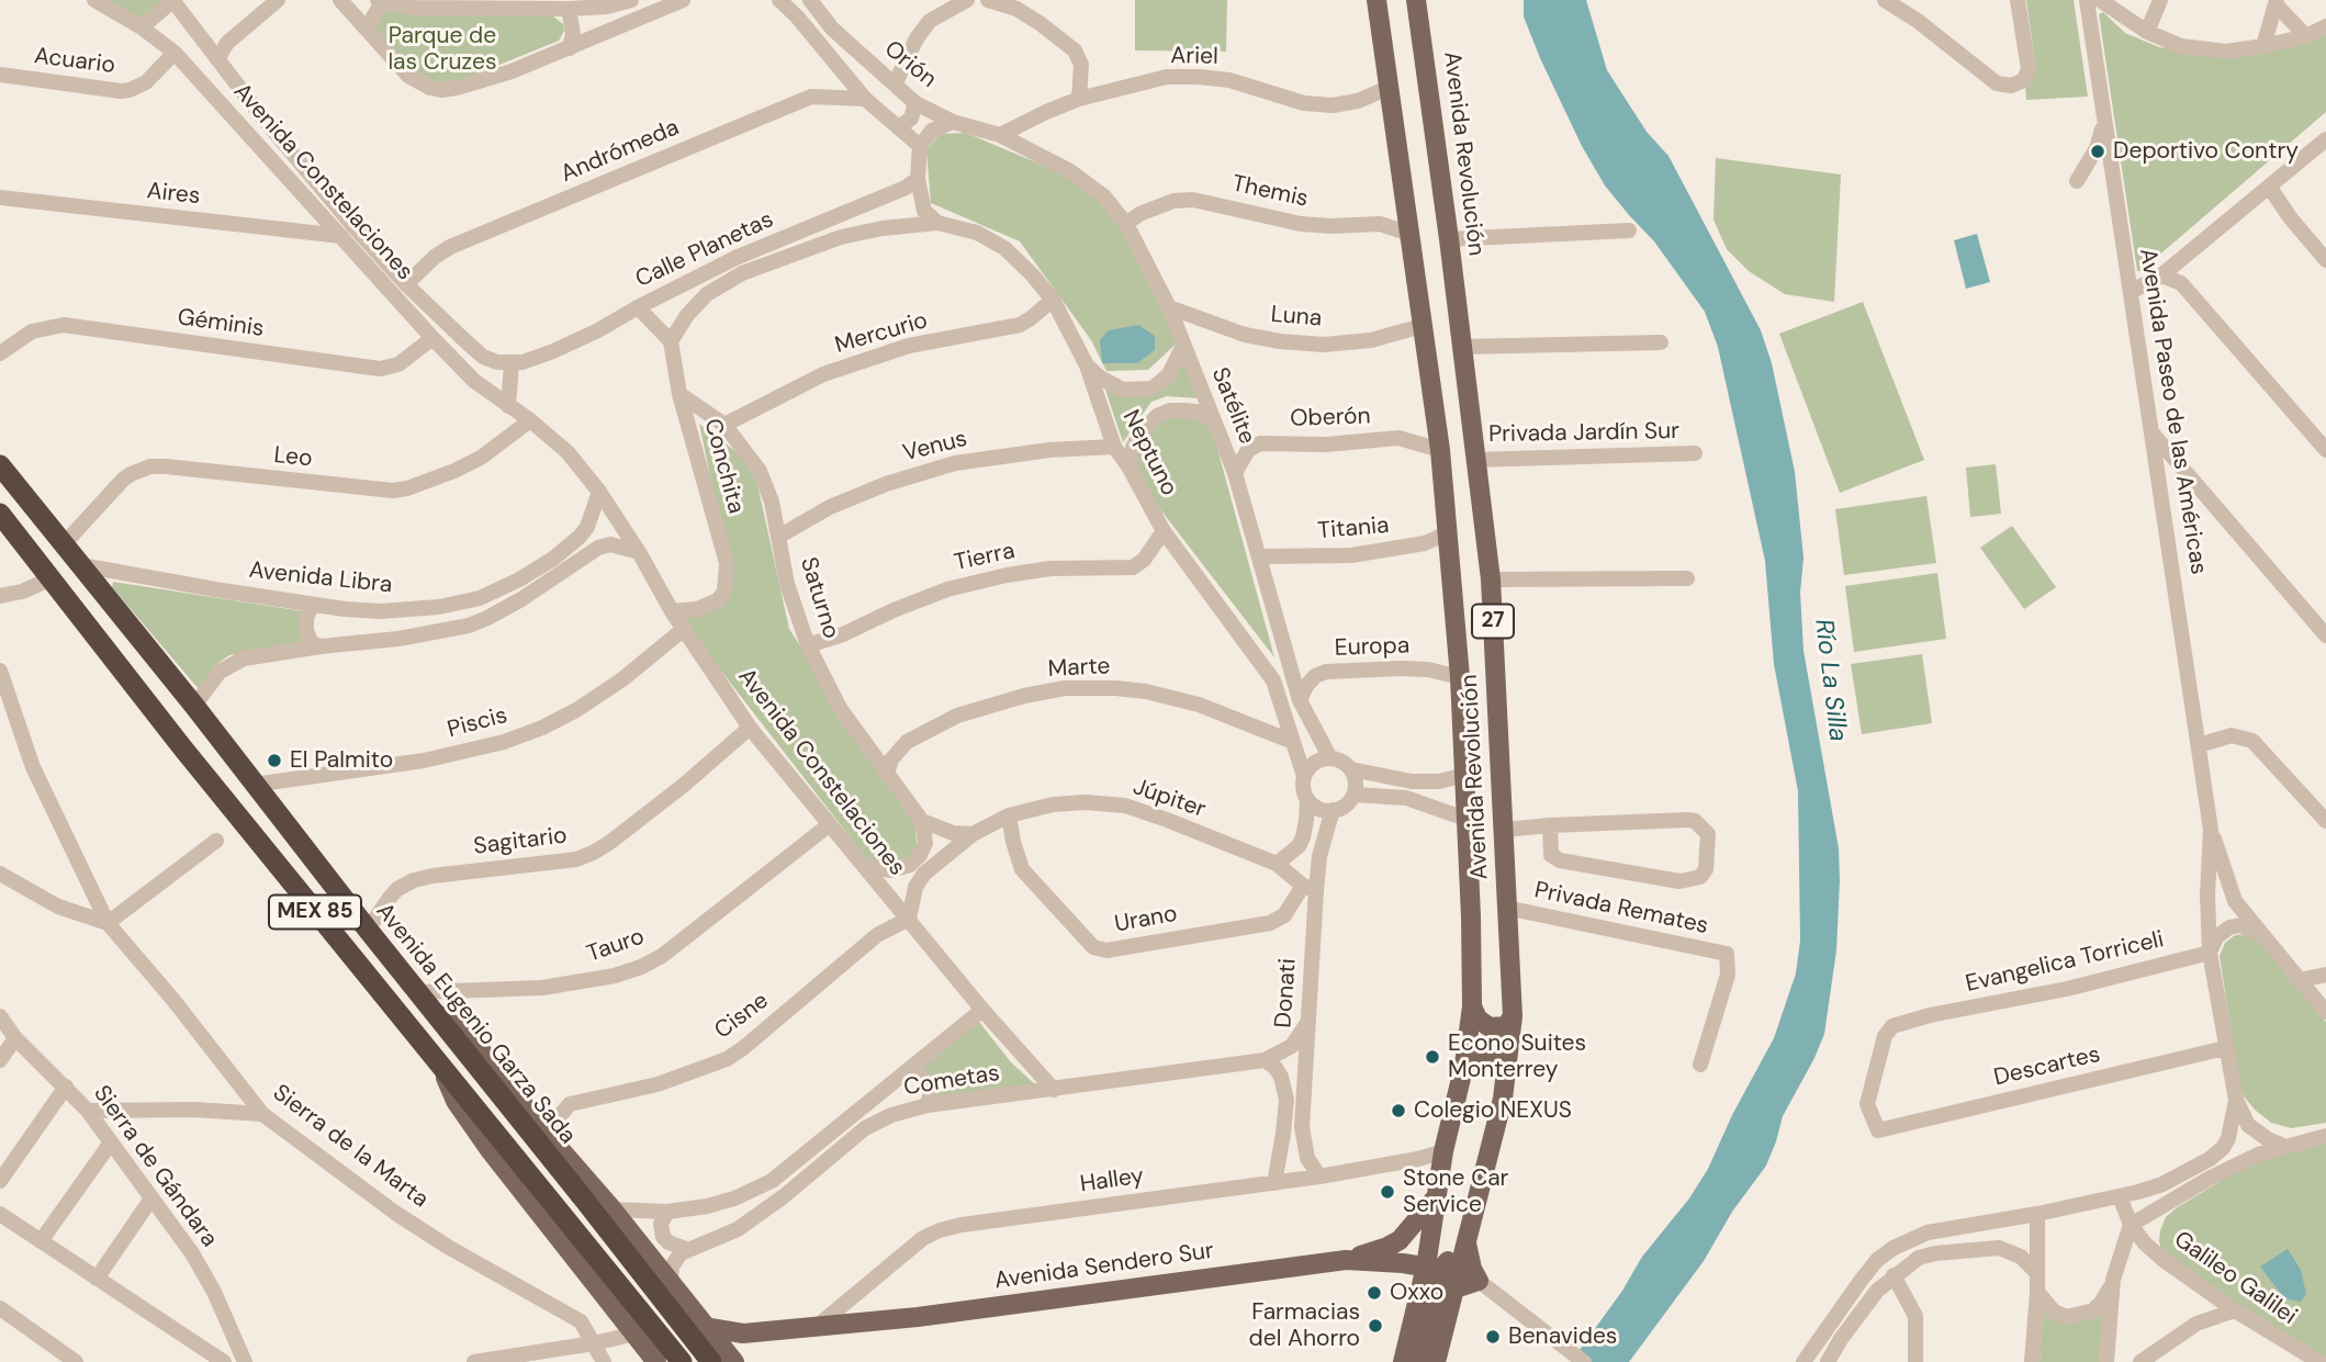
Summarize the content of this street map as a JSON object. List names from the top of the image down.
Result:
{
  "streets": {
    "highway": ["MEX 85", "Avenida Eugenio Garza Sada"],
    "main road": ["Avenida Revolución", "27", "Avenida Sendero Sur"],
    "street": [
      "Ariel",
      "Acuario",
      "Orión",
      "Andrómeda",
      "Avenida Constelaciones",
      "Themis",
      "Aires",
      "Calle Planetas",
      "Luna",
      "Géminis",
      "Mercurio",
      "Satélite",
      "Avenida Paseo de las Américas",
      "Oberón",
      "Privada Jardín Sur",
      "Venus",
      "Neptuno",
      "Leo",
      "Conchita",
      "Titania",
      "Tierra",
      "Avenida Libra",
      "Saturno",
      "Europa",
      "Marte",
      "Piscis",
      "Júpiter",
      "Sagitario",
      "Privada Remates",
      "Urano",
      "Tauro",
      "Evangelica Torriceli",
      "Donati",
      "Cisne",
      "Descartes",
      "Cometas",
      "Sierra de la Marta",
      "Sierra de Gándara",
      "Halley",
      "Galileo Galilei"
    ]
  },
  "crossings": [
    ["Ariel", "Orión"],
    ["Ariel", "Avenida Revolución"],
    ["Ariel", "Satélite"],
    ["Acuario", "Avenida Constelaciones"],
    ["Orión", "Satélite"],
    ["Andrómeda", "Avenida Constelaciones"],
    ["Avenida Revolución", "Themis"],
    ["Avenida Revolución", "Luna"],
    ["Avenida Revolución", "Oberón"],
    ["Avenida Revolución", "Privada Jardín Sur"],
    ["Avenida Revolución", "Titania"],
    ["Avenida Revolución", "Europa"],
    ["Avenida Revolución", "Privada Remates"],
    ["Avenida Revolución", "Halley"],
    ["Avenida Revolución", "Avenida Sendero Sur"],
    ["Avenida Constelaciones", "Aires"],
    ["Avenida Constelaciones", "Calle Planetas"],
    ["Avenida Constelaciones", "Géminis"],
    ["Avenida Constelaciones", "Leo"],
    ["Avenida Constelaciones", "Conchita"],
    ["Avenida Constelaciones", "Avenida Libra"],
    ["Avenida Constelaciones", "Piscis"],
    ["Avenida Constelaciones", "Júpiter"],
    ["Avenida Constelaciones", "Sagitario"],
    ["Avenida Constelaciones", "Tauro"],
    ["Avenida Constelaciones", "Cisne"],
    ["Avenida Constelaciones", "Cometas"],
    ["Themis", "Satélite"],
    ["Calle Planetas", "Neptuno"],
    ["Calle Planetas", "Conchita"],
    ["Luna", "Satélite"],
    ["Mercurio", "Neptuno"],
    ["Mercurio", "Saturno"],
    ["Satélite", "Oberón"],
    ["Satélite", "Neptuno"],
    ["Satélite", "Titania"],
    ["Satélite", "Europa"],
    ["Satélite", "Donati"],
    ["Avenida Paseo de las Américas", "Evangelica Torriceli"],
    ["Avenida Paseo de las Américas", "Descartes"],
    ["Venus", "Neptuno"],
    ["Venus", "Saturno"],
    ["Neptuno", "Tierra"],
    ["Neptuno", "Marte"],
    ["Neptuno", "Donati"],
    ["Leo", "Avenida Eugenio Garza Sada"],
    ["Conchita", "Saturno"],
    ["Tierra", "Saturno"],
    ["Avenida Libra", "Avenida Eugenio Garza Sada"],
    ["Saturno", "Marte"],
    ["Piscis", "Avenida Eugenio Garza Sada"],
    ["Júpiter", "Urano"],
    ["Júpiter", "Donati"],
    ["Júpiter", "Cisne"],
    ["Sagitario", "Avenida Eugenio Garza Sada"],
    ["Urano", "Donati"],
    ["Tauro", "Avenida Eugenio Garza Sada"],
    ["Evangelica Torriceli", "Descartes"],
    ["Donati", "Cometas"],
    ["Donati", "Halley"],
    ["Avenida Eugenio Garza Sada", "Avenida Sendero Sur"],
    ["Halley", "Avenida Sendero Sur"]
  ],
  "water": ["Río La Silla"],
  "parks": ["Parque de las Cruzes"],
  "places": [
    "Deportivo Contry",
    "El Palmito",
    "Econo Suites Monterrey",
    "Colegio NEXUS",
    "Stone Car Service",
    "Oxxo",
    "Farmacias del Ahorro",
    "Benavides"
  ]
}
